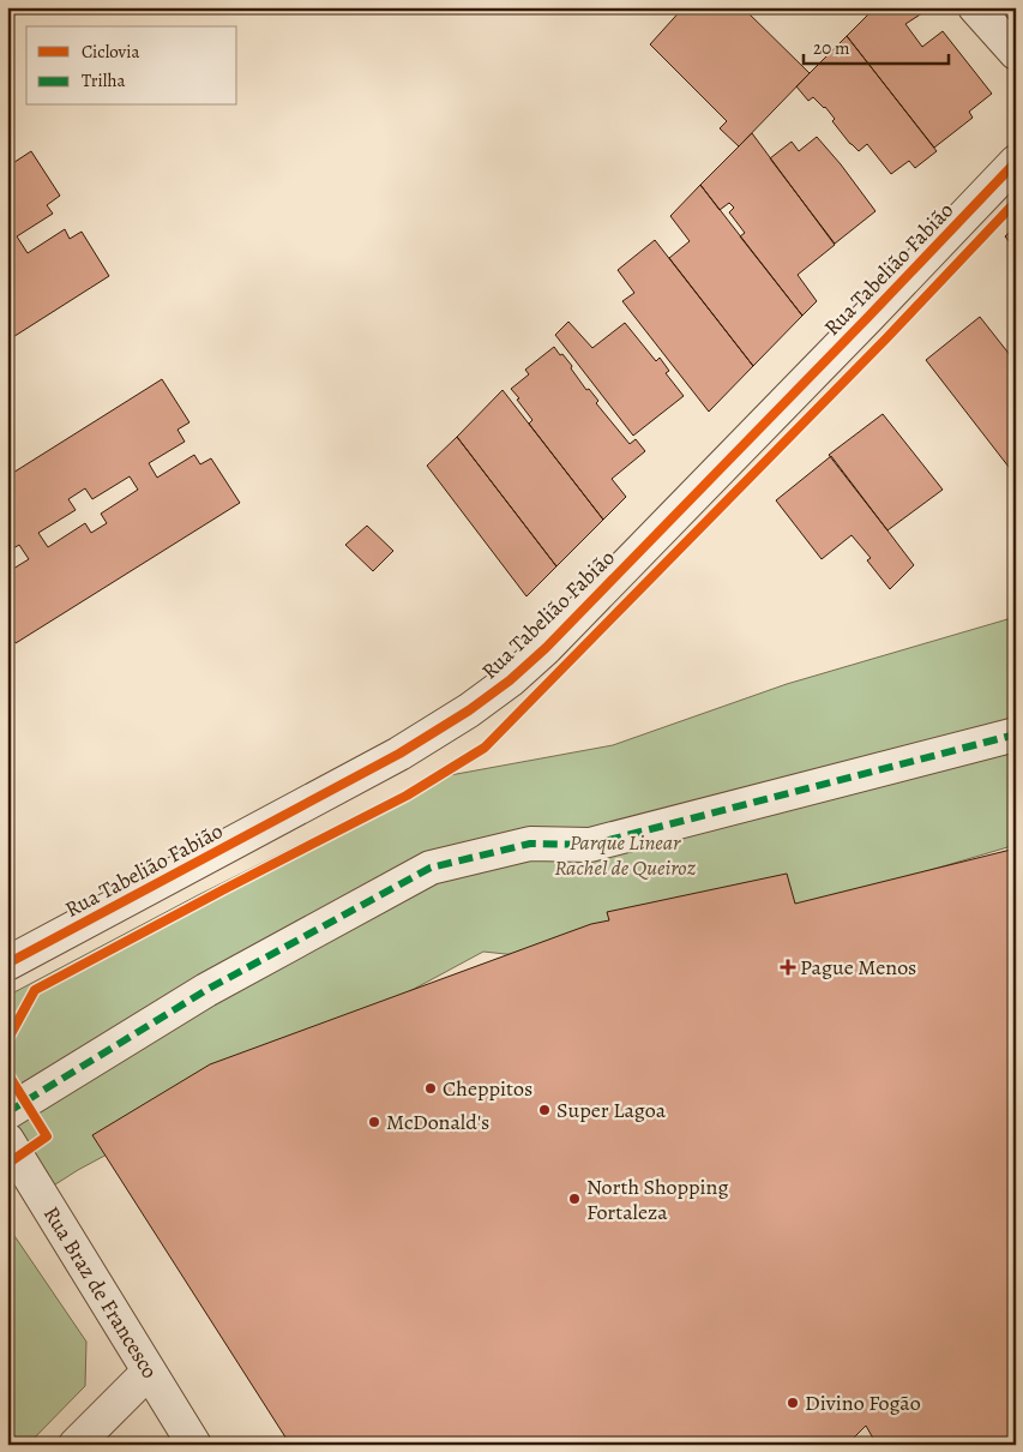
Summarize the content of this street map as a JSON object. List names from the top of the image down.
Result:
{
  "streets": {
    "street": ["Rua Tabelião Fabião", "Rua Braz de Francesco"]
  },
  "parks": ["Parque Linear Rachel de Queiroz"],
  "places": {
    "health": ["Pague Menos"],
    "other": [
      "Cheppitos",
      "Super Lagoa",
      "McDonald's",
      "North Shopping Fortaleza",
      "Divino Fogão"
    ]
  },
  "legend": ["Ciclovia", "Trilha"],
  "scale_bar": "20 m"
}
